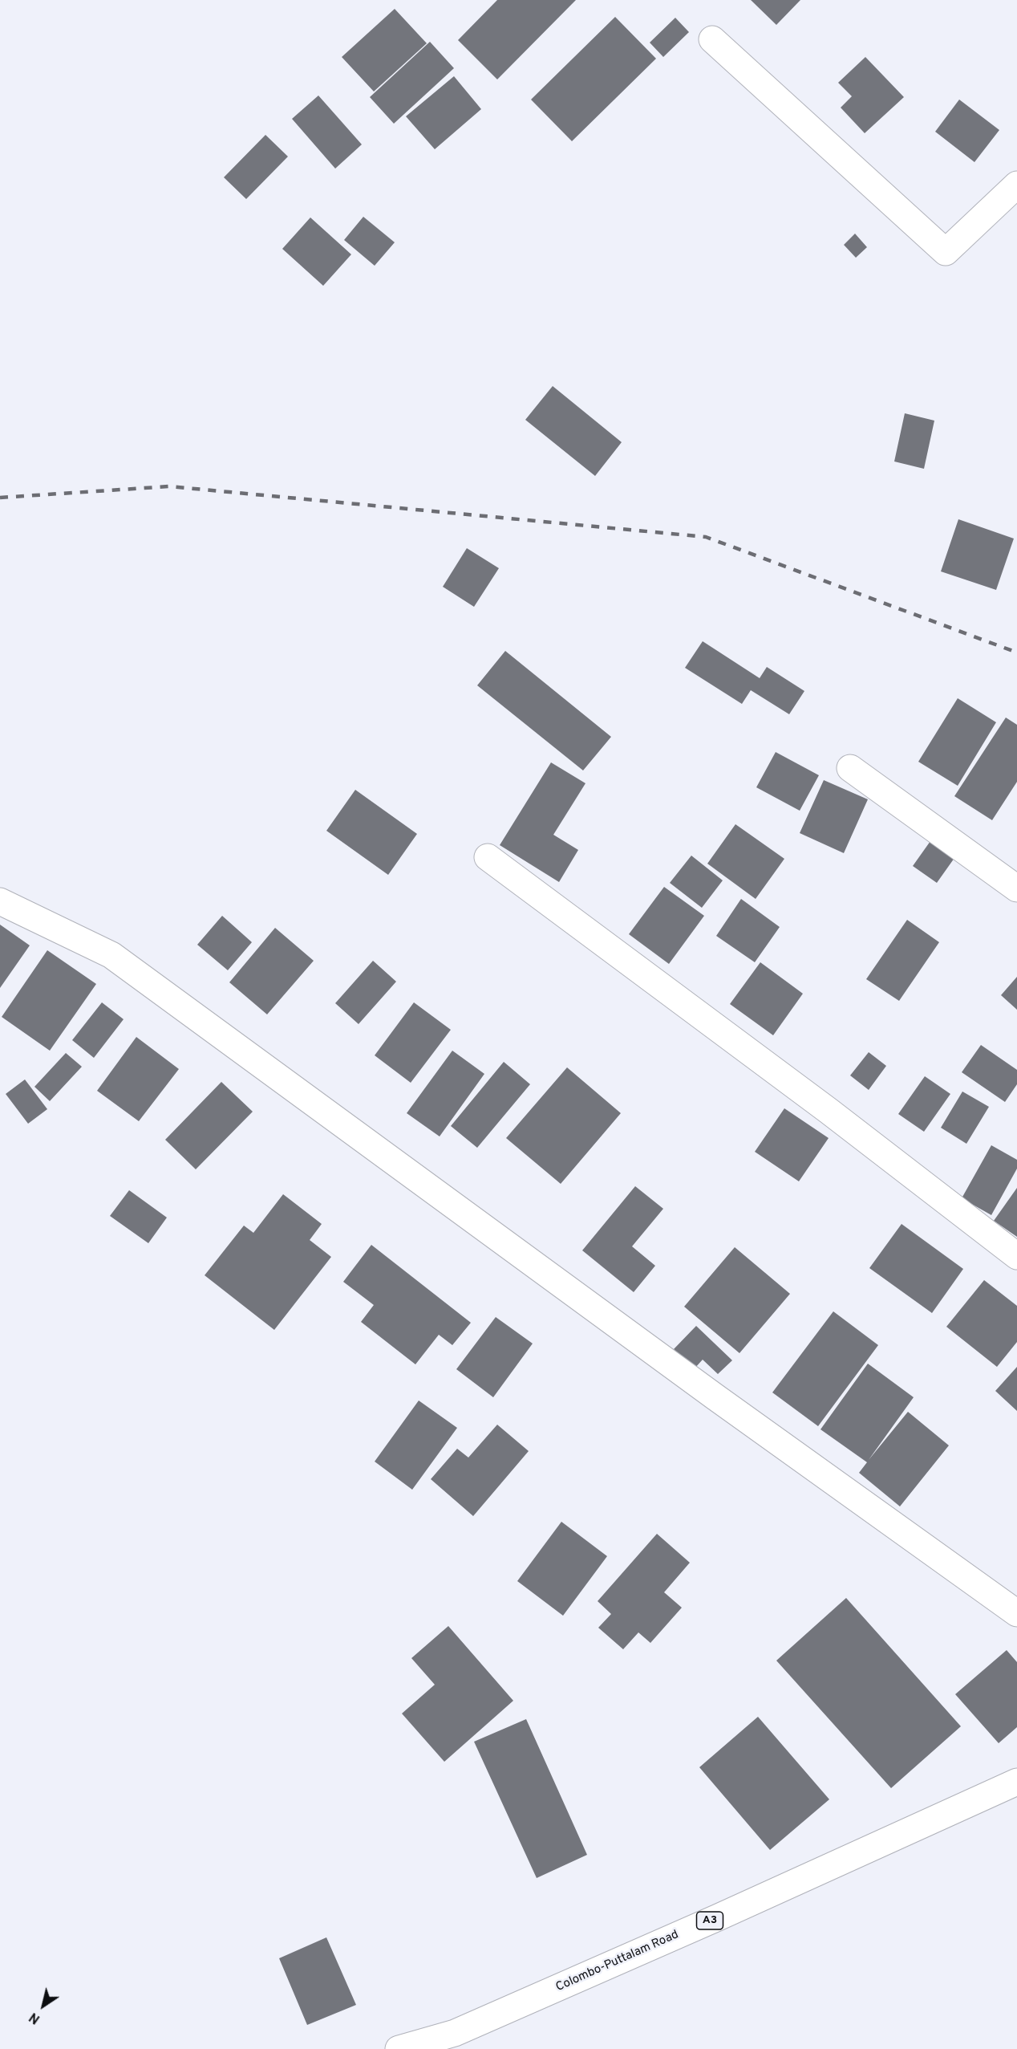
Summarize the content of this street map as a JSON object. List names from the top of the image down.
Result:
{
  "streets": {
    "main road": ["A3", "Colombo-Puttalam Road"]
  },
  "north": "bottom left"
}
